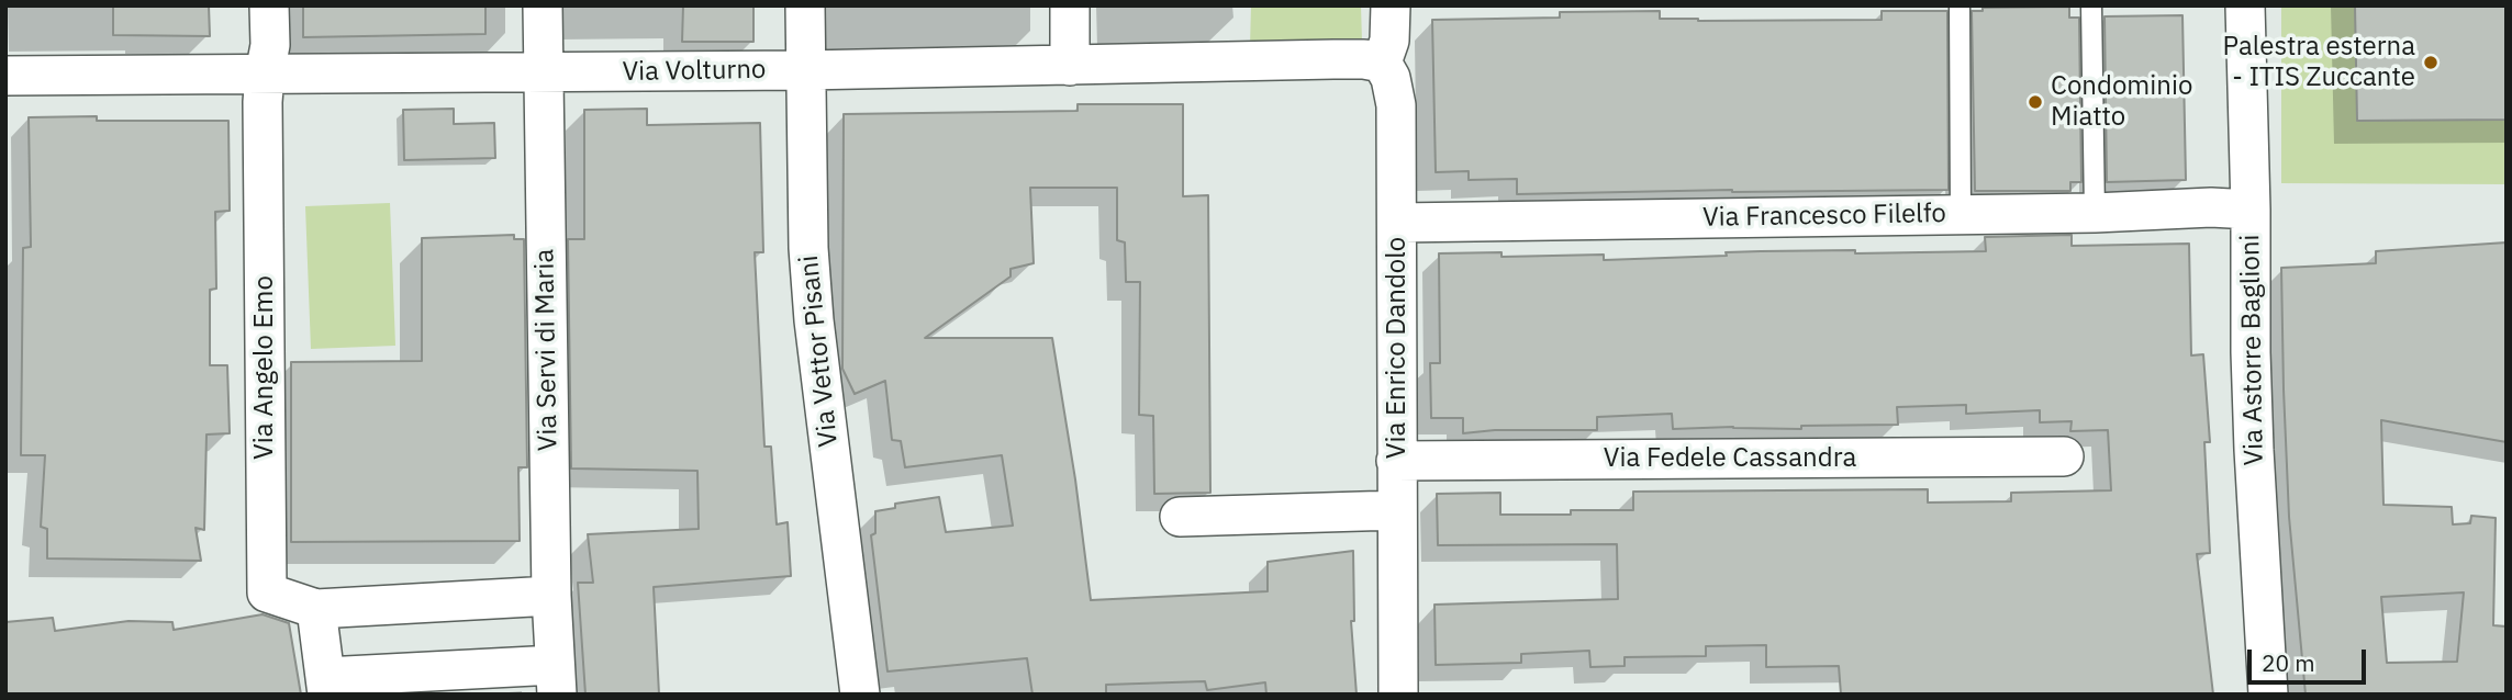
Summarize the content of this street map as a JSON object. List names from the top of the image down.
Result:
{
  "streets": {
    "street": [
      "Via Volturno",
      "Via Francesco Filelfo",
      "Via Enrico Dandolo",
      "Via Servi di Maria",
      "Via Astorre Baglioni",
      "Via Vettor Pisani",
      "Via Angelo Emo",
      "Via Fedele Cassandra"
    ]
  },
  "crossings": [
    ["Via Volturno", "Via Enrico Dandolo"],
    ["Via Volturno", "Via Servi di Maria"],
    ["Via Volturno", "Via Vettor Pisani"],
    ["Via Volturno", "Via Angelo Emo"],
    ["Via Francesco Filelfo", "Via Enrico Dandolo"],
    ["Via Francesco Filelfo", "Via Astorre Baglioni"],
    ["Via Enrico Dandolo", "Via Fedele Cassandra"]
  ],
  "places": ["Palestra esterna - ITIS Zuccante", "Condominio Miatto"],
  "scale_bar": "20 m"
}
